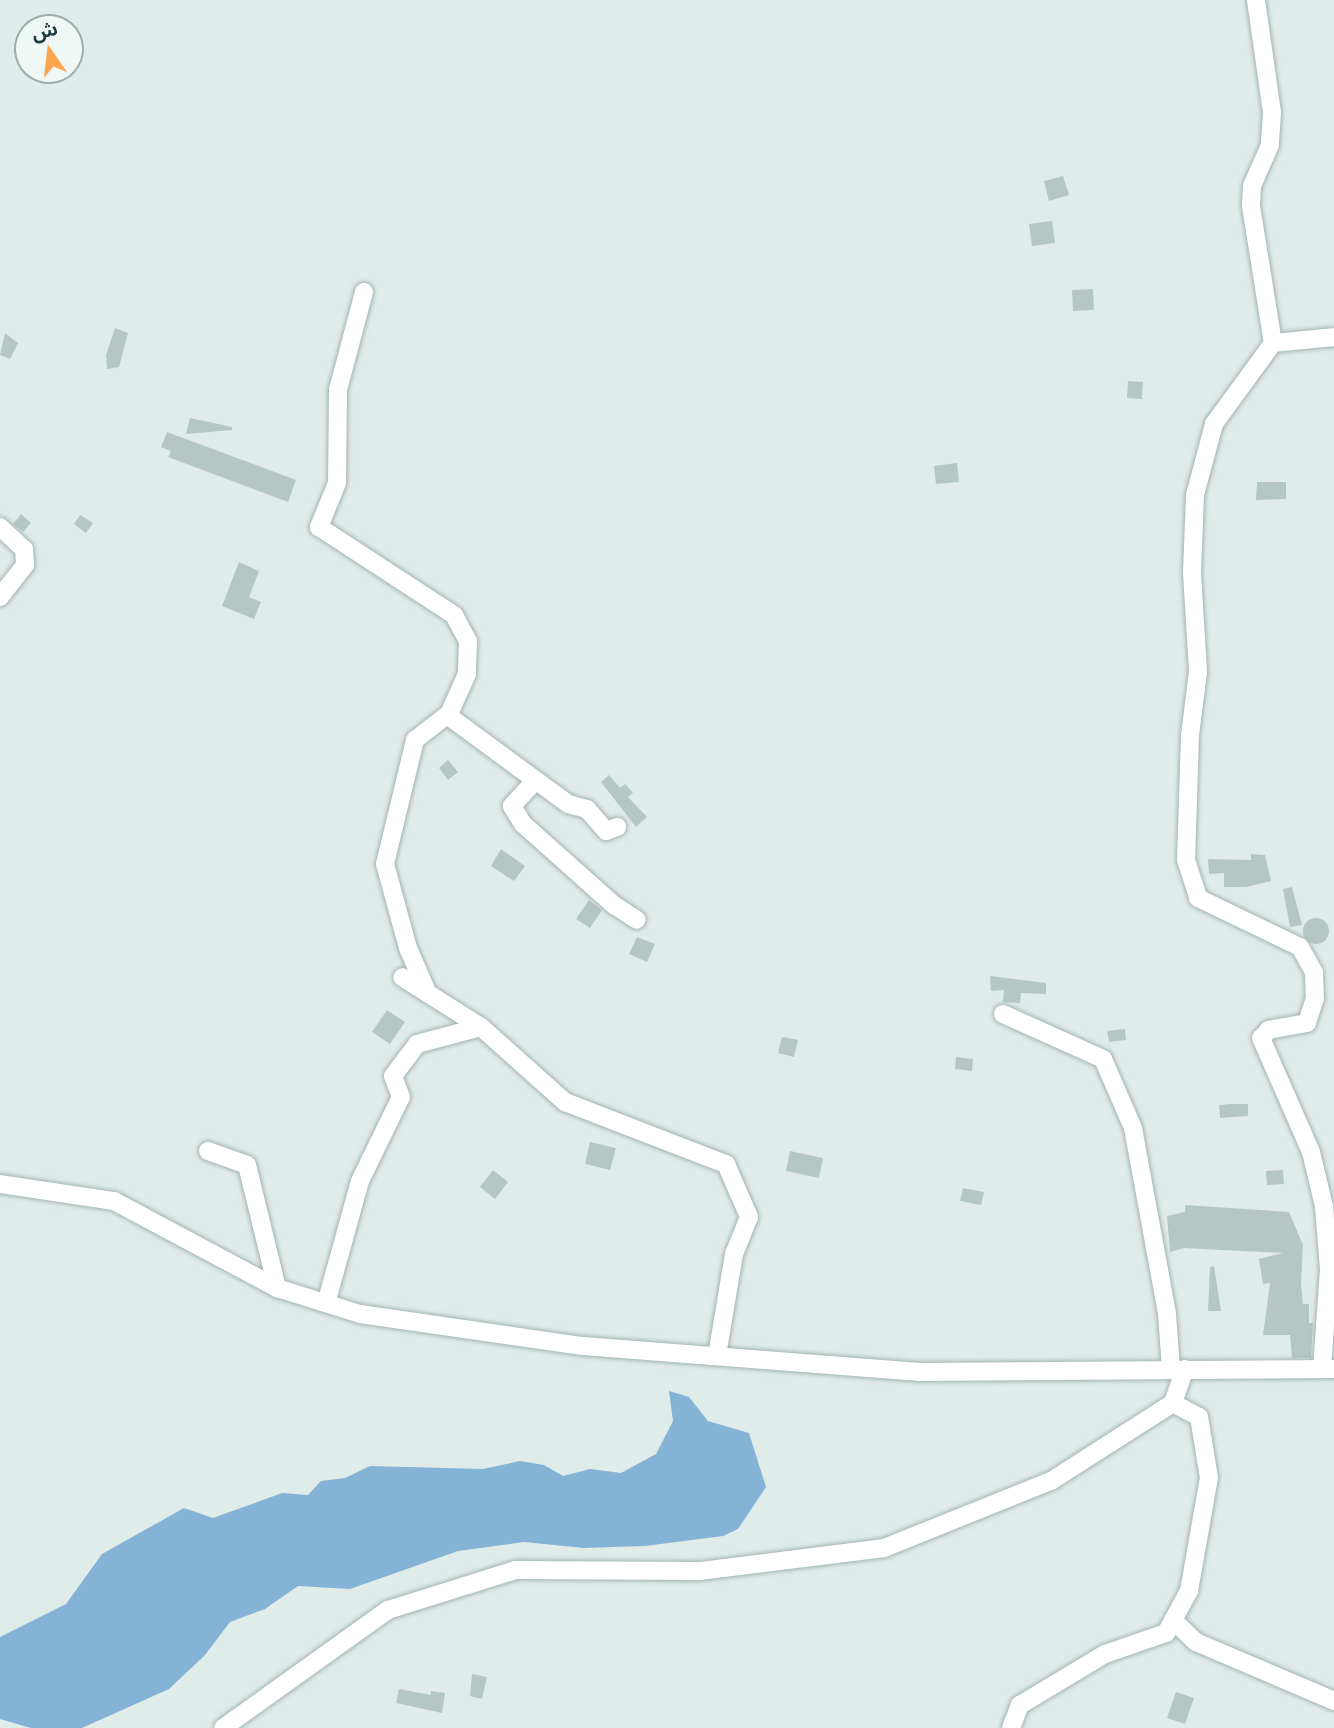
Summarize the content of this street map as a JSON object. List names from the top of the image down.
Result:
{
  "north": "top"
}
